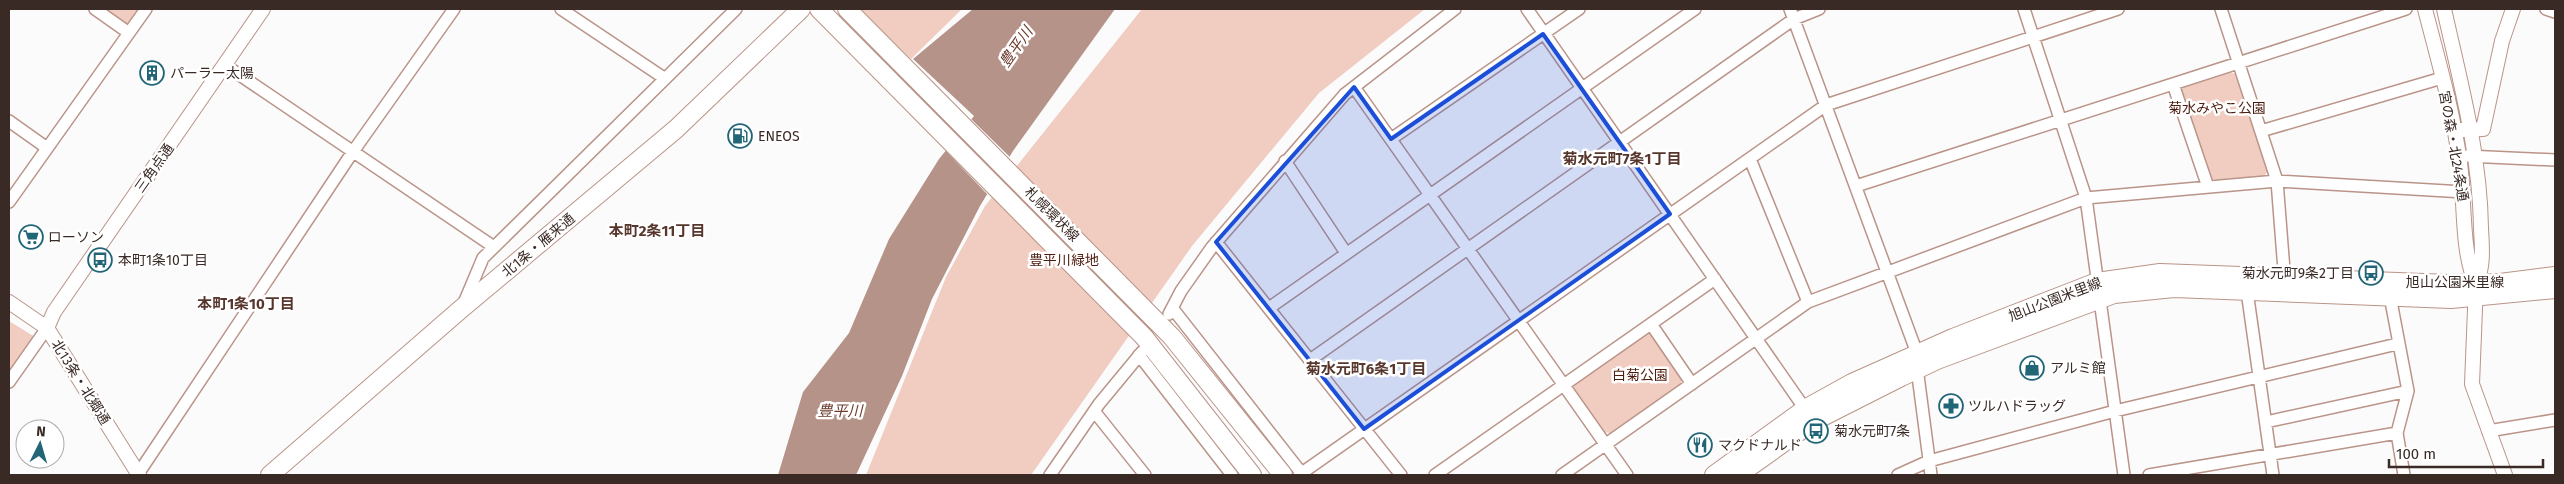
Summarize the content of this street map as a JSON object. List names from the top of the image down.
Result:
{
  "streets": {
    "main road": ["札幌環状線", "北1条・雁来通", "旭山公園米里線"],
    "street": ["宮の森・北24条通", "三角点通", "北13条・北郷通"]
  },
  "crossings": [
    ["宮の森・北24条通", "旭山公園米里線"],
    ["三角点通", "北13条・北郷通"]
  ],
  "districts": [
    "菊水元町7条1丁目",
    "本町2条11丁目",
    "本町1条10丁目",
    "菊水元町6条1丁目"
  ],
  "water": ["豊平川"],
  "parks": ["菊水みやこ公園", "豊平川緑地", "白菊公園"],
  "places": {
    "building": ["パーラー太陽"],
    "fuel station": ["ENEOS"],
    "supermarket": ["ローソン"],
    "bus stop": ["本町1条10丁目", "菊水元町9条2丁目", "菊水元町7条"],
    "shop": ["アルミ館"],
    "pharmacy": ["ツルハドラッグ"],
    "restaurant": ["マクドナルド"]
  },
  "scale_bar": "100 m",
  "north": "top"
}
